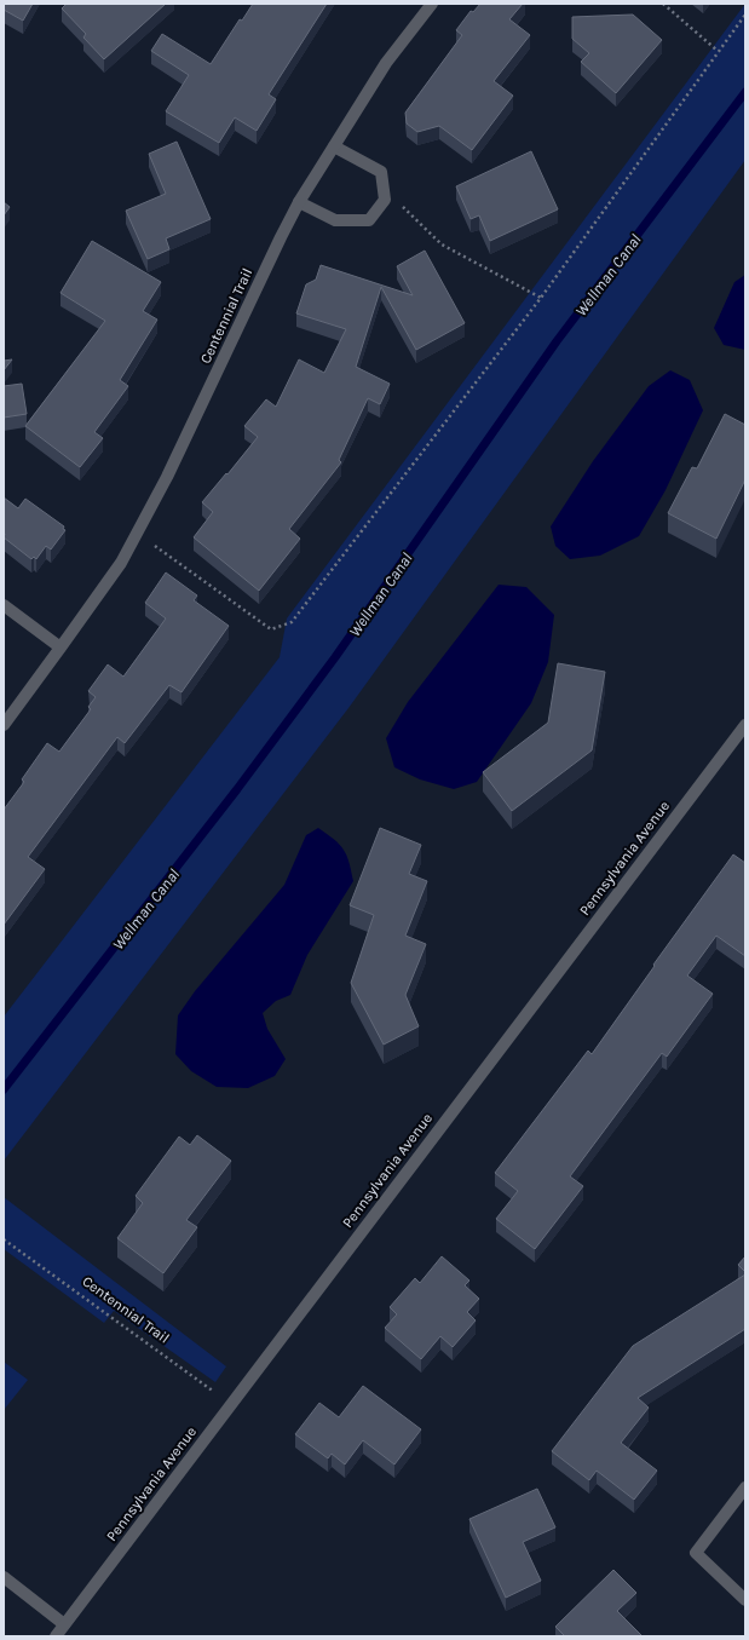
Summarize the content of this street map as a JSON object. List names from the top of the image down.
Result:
{
  "streets": {
    "street": ["Centennial Trail", "Pennsylvania Avenue"]
  },
  "crossings": [
    ["Centennial Trail", "Pennsylvania Avenue"]
  ],
  "water": ["Wellman Canal"]
}
